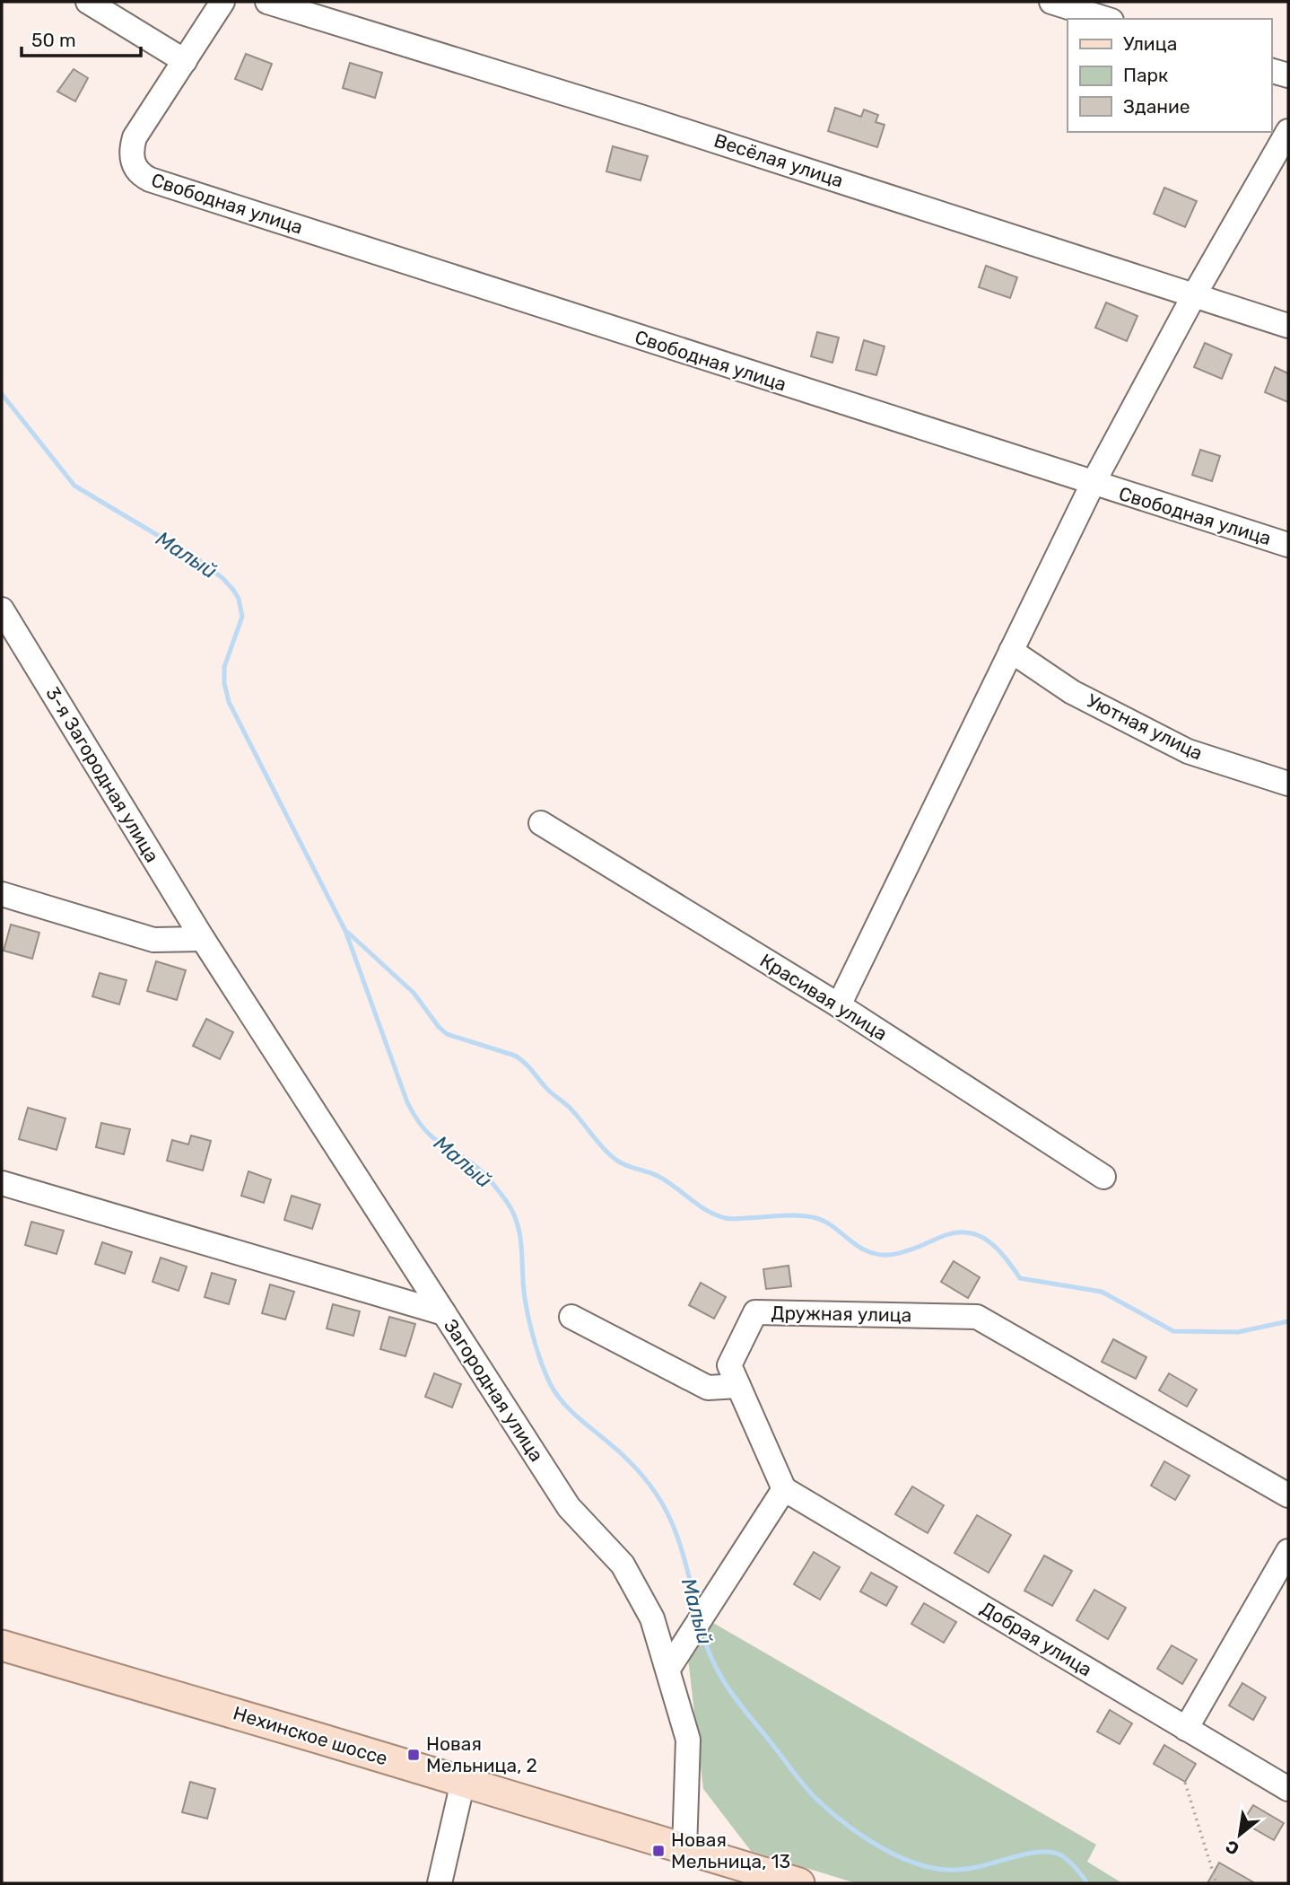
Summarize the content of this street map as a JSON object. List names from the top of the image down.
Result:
{
  "streets": {
    "main road": ["Нехинское шоссе"],
    "street": [
      "Весёлая улица",
      "Свободная улица",
      "Уютная улица",
      "3-я Загородная улица",
      "Красивая улица",
      "Дружная улица",
      "Загородная улица",
      "Добрая улица"
    ]
  },
  "crossings": [
    ["3-я Загородная улица", "Загородная улица"],
    ["Дружная улица", "Добрая улица"],
    ["Загородная улица", "Нехинское шоссе"]
  ],
  "water": ["Малый"],
  "places": {
    "transit": ["Новая Мельница, 2", "Новая Мельница, 13"]
  },
  "legend": ["Улица", "Парк", "Здание"],
  "scale_bar": "50 m",
  "north": "bottom left"
}
